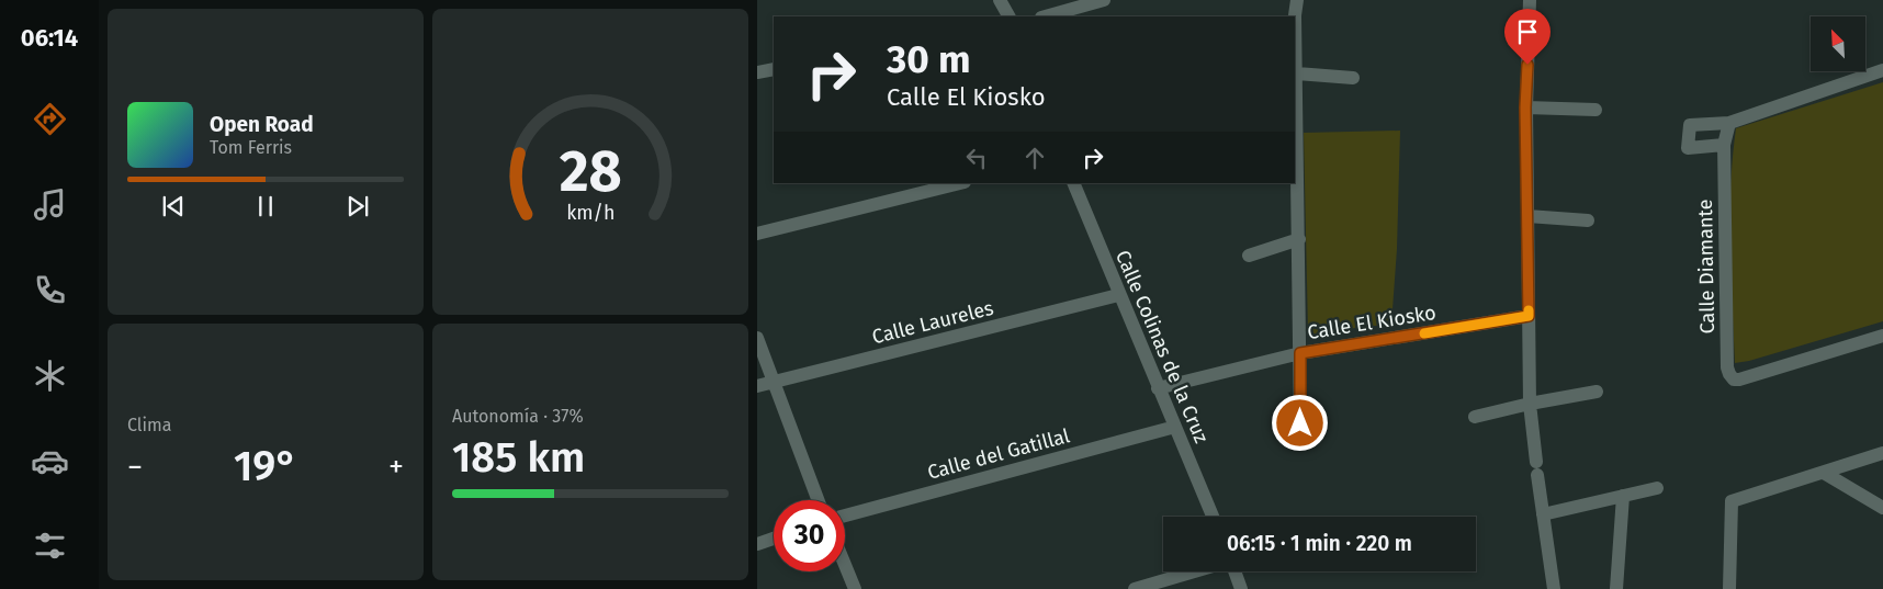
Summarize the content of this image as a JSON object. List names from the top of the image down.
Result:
{
  "streets": {
    "street": [
      "Calle Diamante",
      "Calle Laureles",
      "Calle El Kiosko",
      "Calle Colinas de la Cruz",
      "Calle del Gatillal"
    ]
  },
  "crossings": [
    ["Calle Laureles", "Calle Colinas de la Cruz"],
    ["Calle El Kiosko", "Calle Colinas de la Cruz"],
    ["Calle Colinas de la Cruz", "Calle del Gatillal"]
  ],
  "north": "top left",
  "page": {
    "tabs": "06:14",
    "turn": ["30 m", "Calle El Kiosko"],
    "song": ["Open Road", "Tom Ferris"],
    "tile": [
      "Clima",
      ["Autonomía · 37%", "185 km"]
    ],
    "heat": ["−", "19°", "+"],
    "limit": "30",
    "trip": "06:15 · 1 min · 220 m",
    "gauge": ["28", "km/h"]
  }
}
